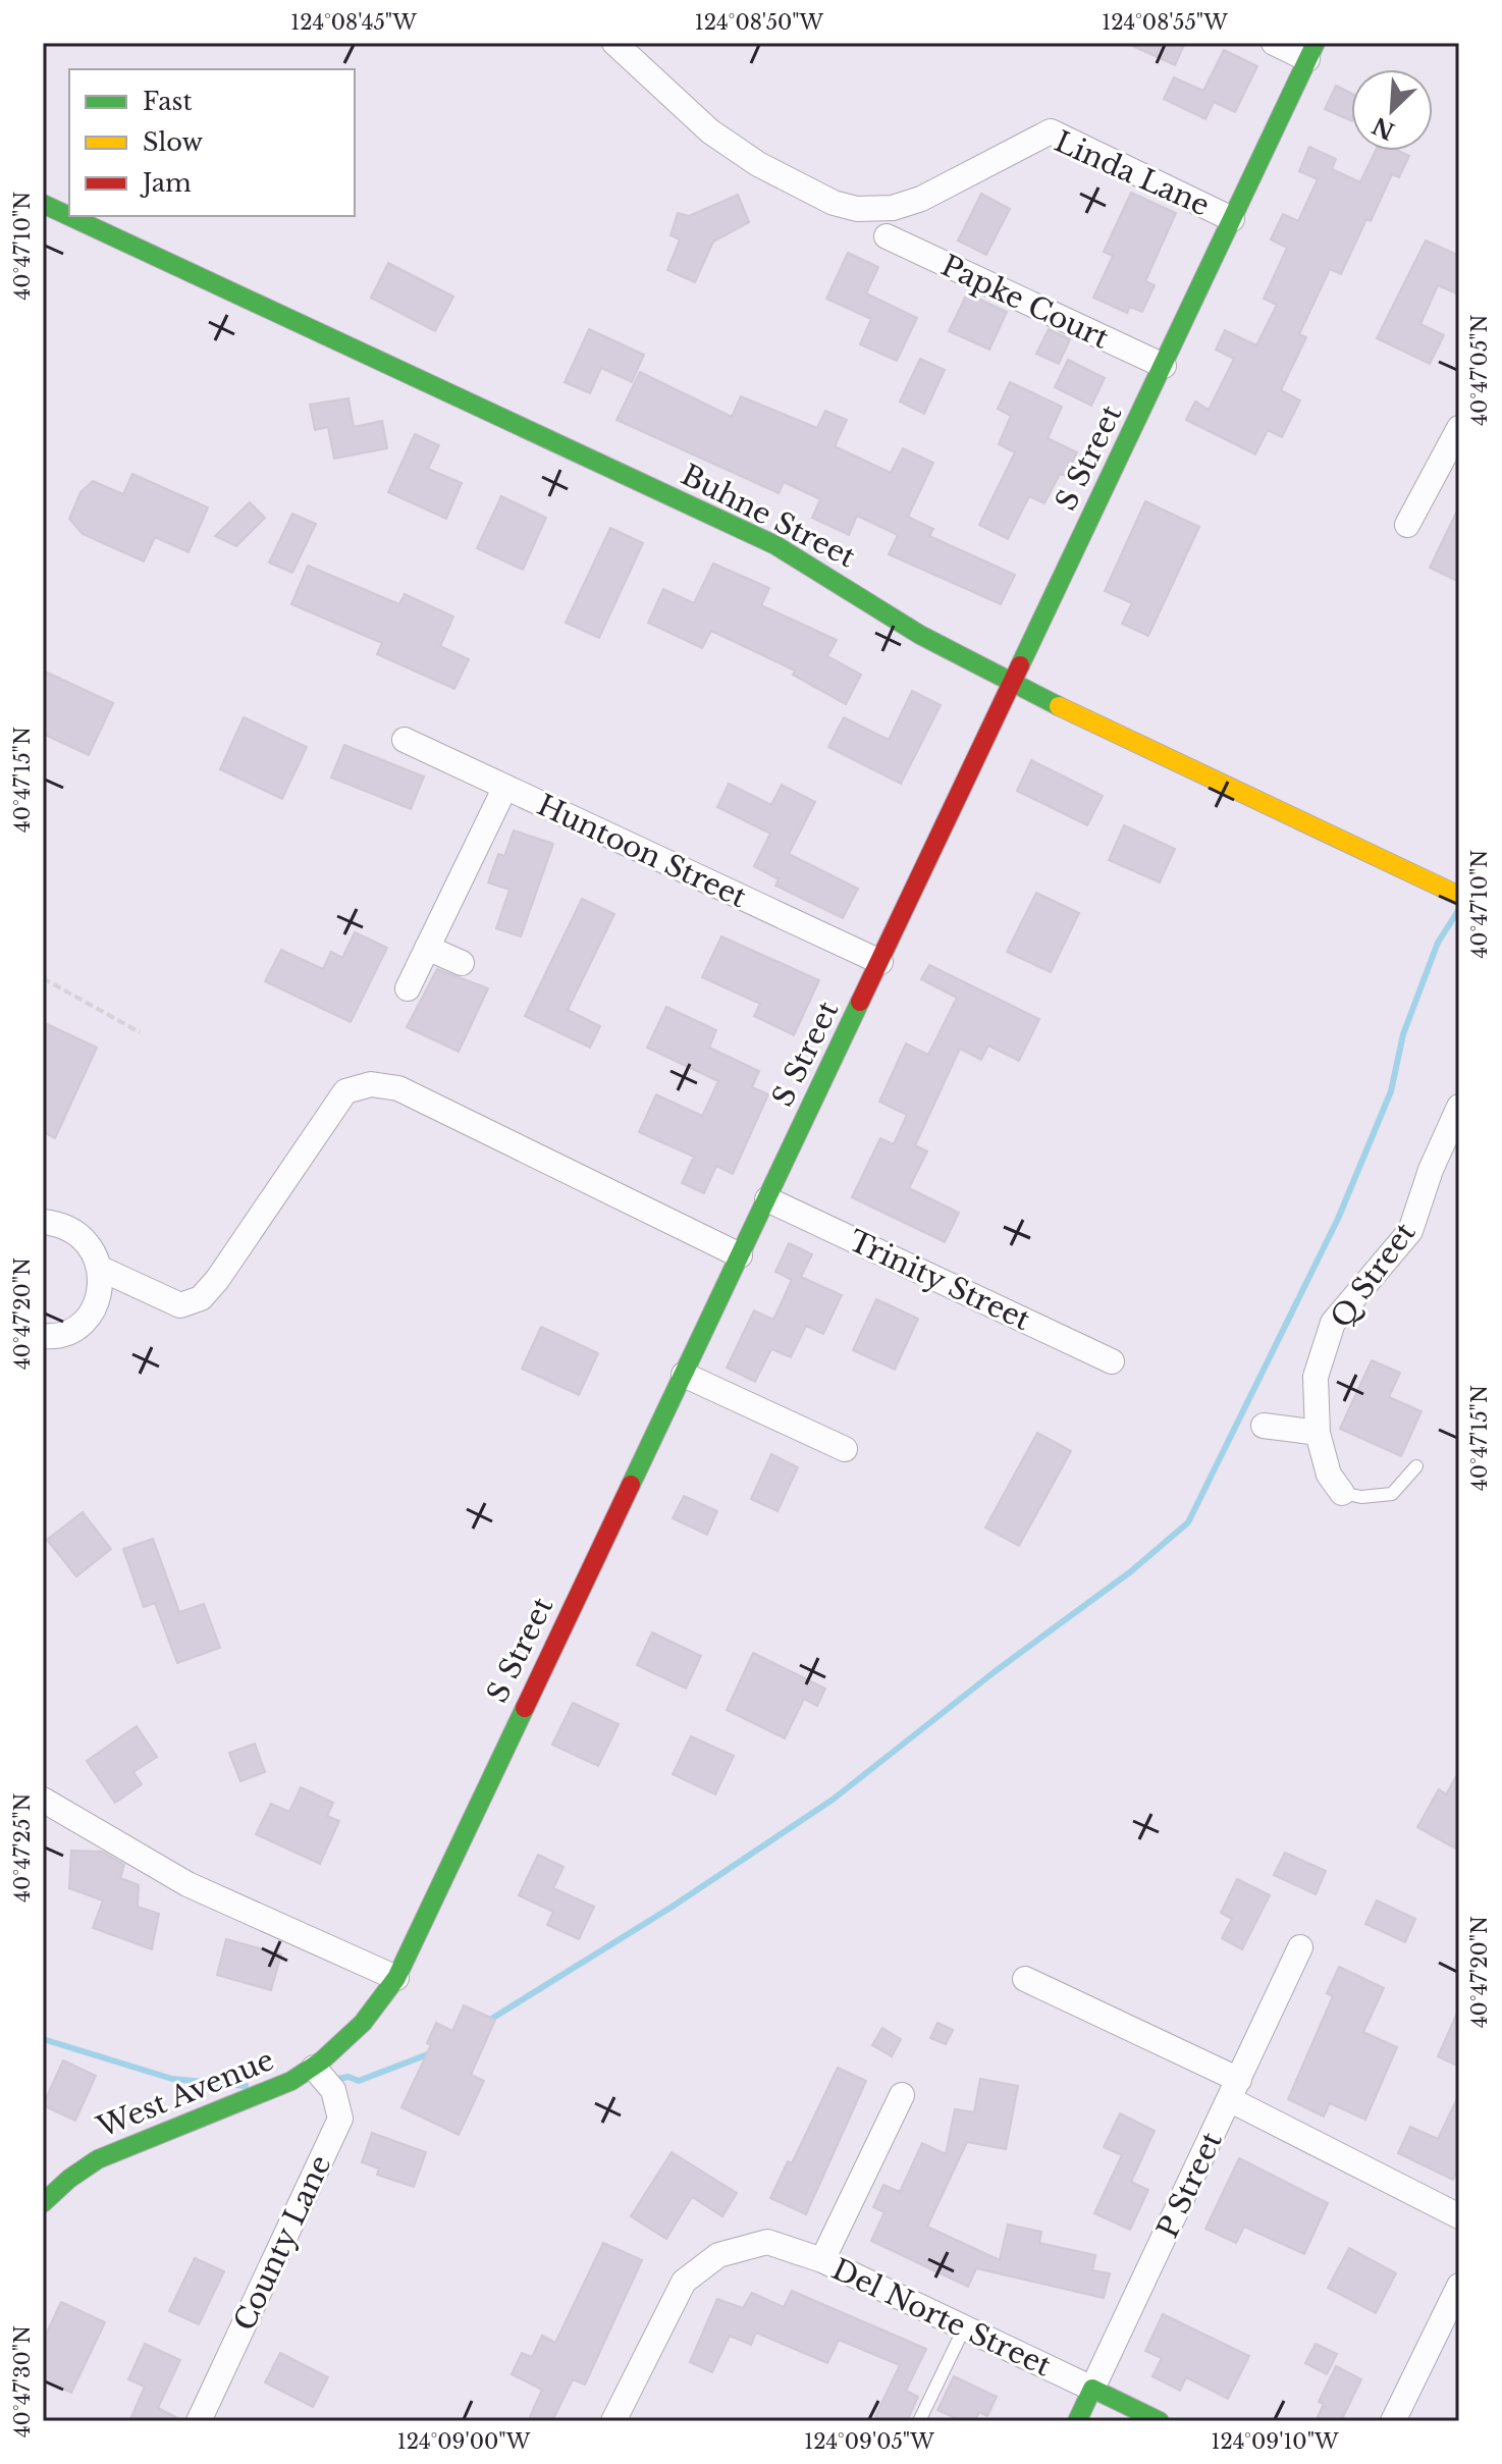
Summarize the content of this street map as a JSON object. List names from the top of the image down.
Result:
{
  "streets": {
    "main road": [
      "S Street",
      "Buhne Street",
      "West Avenue",
      "P Street",
      "Del Norte Street"
    ],
    "street": [
      "Linda Lane",
      "Papke Court",
      "Huntoon Street",
      "Q Street",
      "Trinity Street",
      "County Lane"
    ]
  },
  "crossings": [
    ["Linda Lane", "S Street"],
    ["Papke Court", "S Street"],
    ["S Street", "Buhne Street"],
    ["S Street", "Huntoon Street"],
    ["S Street", "Trinity Street"],
    ["S Street", "West Avenue"],
    ["S Street", "County Lane"],
    ["West Avenue", "County Lane"],
    ["P Street", "Del Norte Street"]
  ],
  "legend": ["Fast", "Slow", "Jam"],
  "north": "bottom left",
  "coordinates": [
    "124°08'45\"W",
    "124°08'50\"W",
    "124°08'55\"W",
    "40°47'10\"N",
    "40°47'05\"N",
    "40°47'15\"N",
    "40°47'20\"N",
    "40°47'25\"N",
    "40°47'30\"N",
    "124°09'00\"W",
    "124°09'05\"W",
    "124°09'10\"W"
  ]
}
